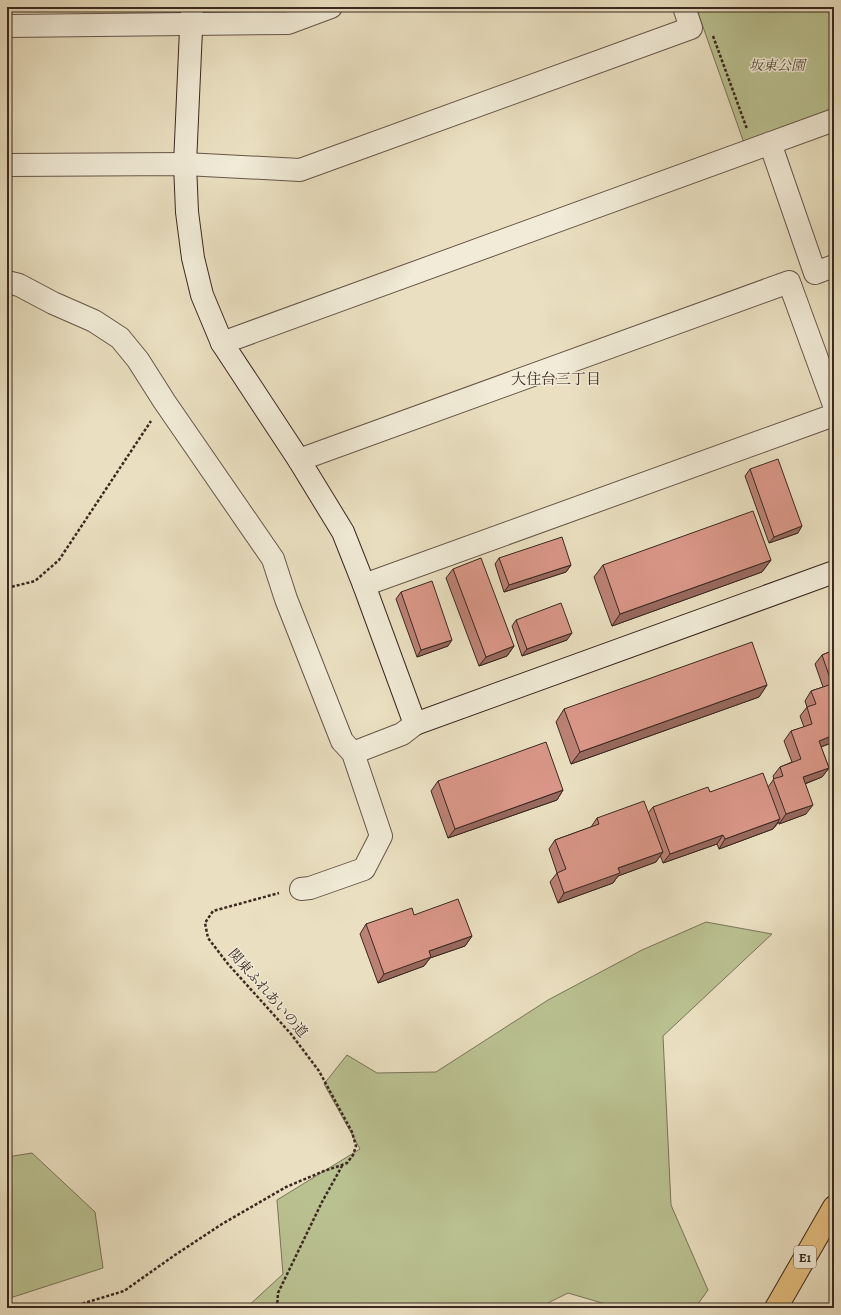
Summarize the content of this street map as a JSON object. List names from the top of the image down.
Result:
{
  "streets": {
    "highway": ["E1"],
    "path": ["関東ふれあいの道"]
  },
  "districts": ["大住台三丁目"],
  "parks": ["坂東公園"]
}
